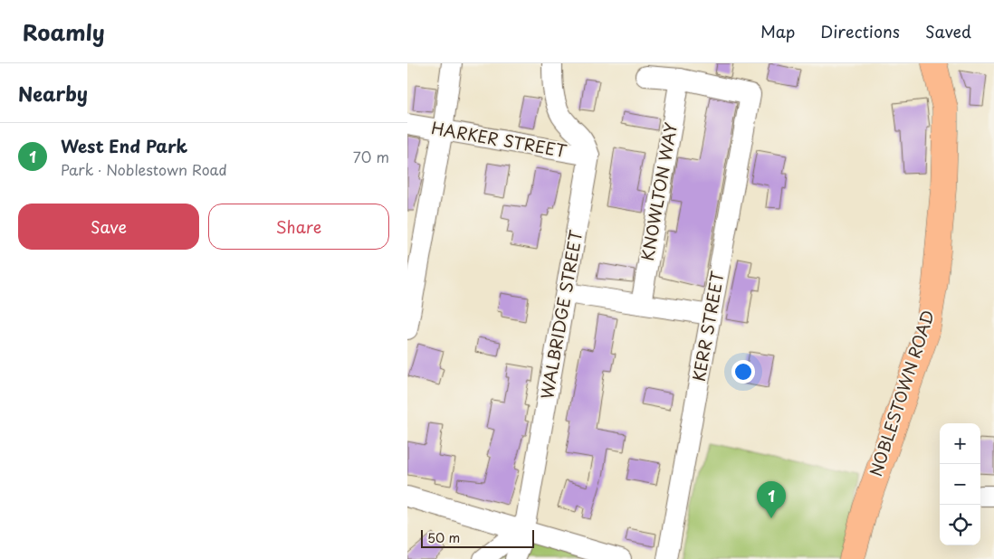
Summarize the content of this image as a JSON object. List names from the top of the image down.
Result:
{
  "streets": {
    "main road": ["NOBLESTOWN ROAD"],
    "street": [
      "HARKER STREET",
      "KNOWLTON WAY",
      "WALBRIDGE STREET",
      "KERR STREET"
    ]
  },
  "crossings": [
    ["HARKER STREET", "WALBRIDGE STREET"],
    ["KNOWLTON WAY", "KERR STREET"]
  ],
  "scale_bar": "50 m",
  "page": {
    "header": "Roamly",
    "nav": ["Map", "Directions", "Saved"],
    "heading": "Nearby",
    "list": [
      {
        "mark": "1",
        "name": "West End Park",
        "note": "Park · Noblestown Road",
        "value": "70 m"
      }
    ],
    "buttons": ["Save", "Share"],
    "map_buttons": ["+", "−"],
    "pins": "1",
    "scale": "50 m"
  }
}
